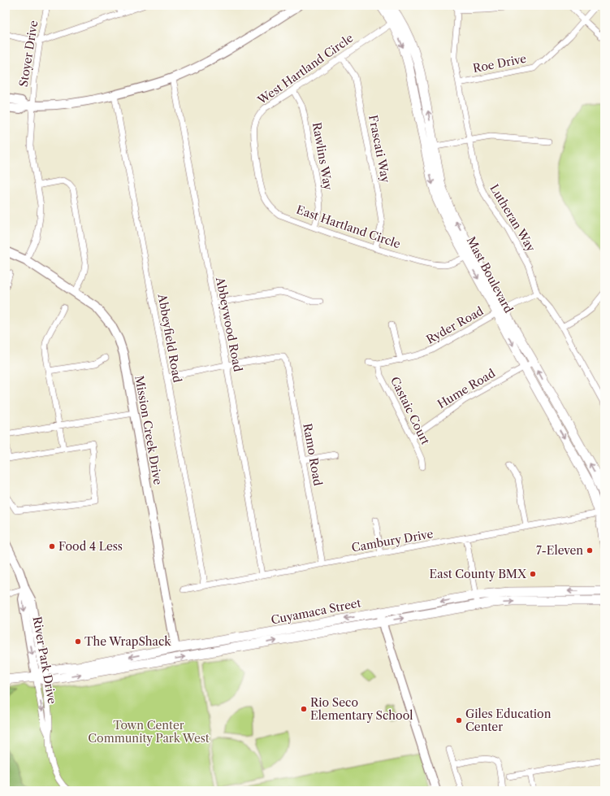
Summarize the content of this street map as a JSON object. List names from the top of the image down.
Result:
{
  "streets": {
    "main road": ["Mast Boulevard", "Cuyamaca Street"],
    "street": [
      "Stoyer Drive",
      "Roe Drive",
      "West Hartland Circle",
      "Frascati Way",
      "Rawlins Way",
      "Lutheran Way",
      "East Hartland Circle",
      "Abbeywood Road",
      "Ryder Road",
      "Abbeyfield Road",
      "Hume Road",
      "Castaic Court",
      "Mission Creek Drive",
      "Ramo Road",
      "Cambury Drive",
      "River Park Drive"
    ]
  },
  "crossings": [
    ["Stoyer Drive", "Mission Creek Drive"],
    ["Roe Drive", "Lutheran Way"],
    ["West Hartland Circle", "Frascati Way"],
    ["West Hartland Circle", "Rawlins Way"],
    ["West Hartland Circle", "East Hartland Circle"],
    ["West Hartland Circle", "Mast Boulevard"],
    ["Frascati Way", "East Hartland Circle"],
    ["Rawlins Way", "East Hartland Circle"],
    ["Lutheran Way", "Ryder Road"],
    ["East Hartland Circle", "Mast Boulevard"],
    ["Mast Boulevard", "Ryder Road"],
    ["Mast Boulevard", "Hume Road"],
    ["Mast Boulevard", "Cambury Drive"],
    ["Abbeywood Road", "Ramo Road"],
    ["Abbeywood Road", "Cambury Drive"],
    ["Ryder Road", "Castaic Court"],
    ["Abbeyfield Road", "Cambury Drive"],
    ["Hume Road", "Castaic Court"],
    ["Mission Creek Drive", "Cuyamaca Street"],
    ["Ramo Road", "Cambury Drive"],
    ["Cuyamaca Street", "River Park Drive"]
  ],
  "parks": ["Town Center Community Park West"],
  "places": [
    "Food 4 Less",
    "7-Eleven",
    "East County BMX",
    "The WrapShack",
    "Rio Seco Elementary School",
    "Giles Education Center"
  ]
}
